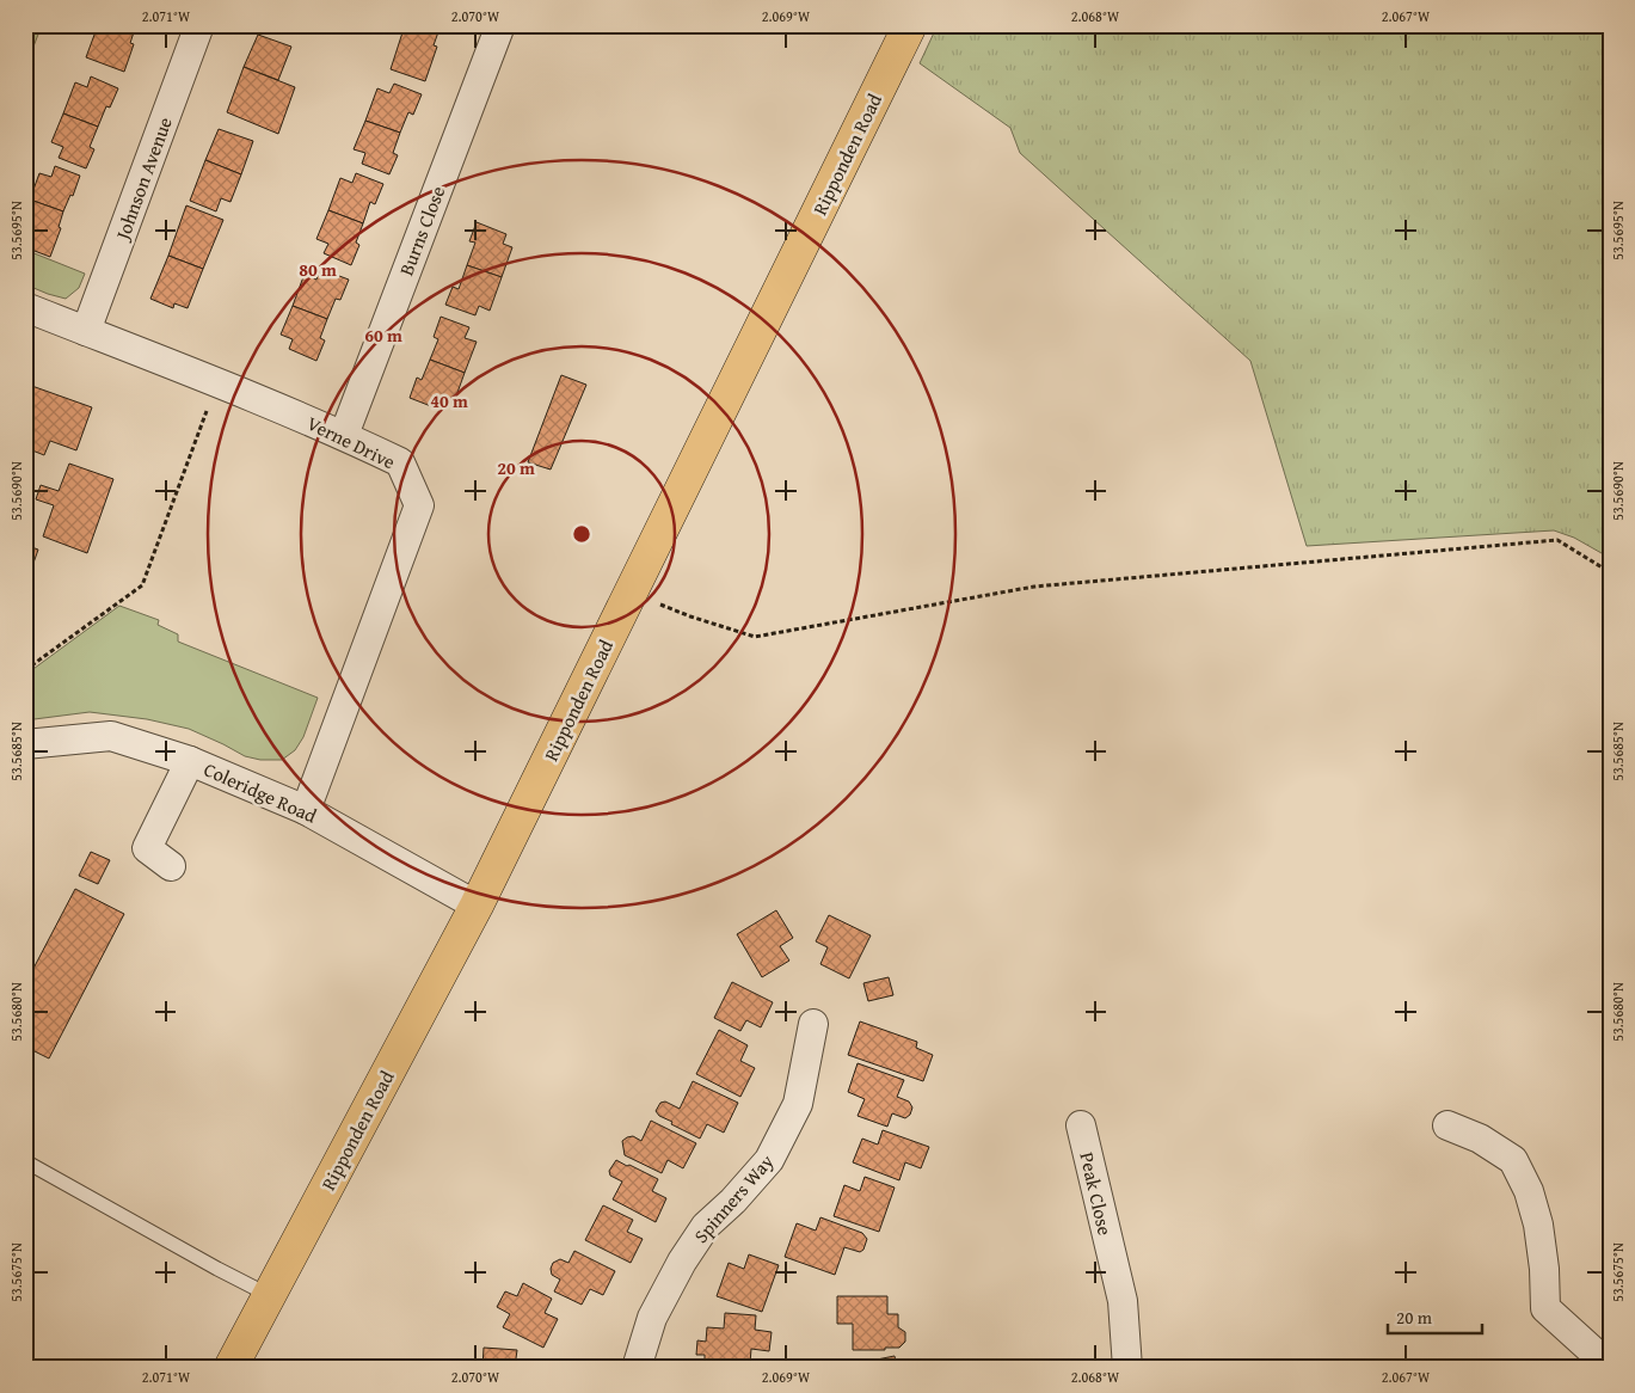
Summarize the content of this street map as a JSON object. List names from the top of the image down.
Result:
{
  "streets": {
    "main road": ["Ripponden Road"],
    "street": [
      "Johnson Avenue",
      "Burns Close",
      "Verne Drive",
      "Coleridge Road",
      "Peak Close",
      "Spinners Way"
    ]
  },
  "crossings": [
    ["Ripponden Road", "Coleridge Road"],
    ["Johnson Avenue", "Verne Drive"],
    ["Burns Close", "Verne Drive"],
    ["Verne Drive", "Coleridge Road"]
  ],
  "scale_bar": "20 m",
  "coordinates": [
    "2.071°W",
    "2.070°W",
    "2.069°W",
    "2.068°W",
    "2.067°W",
    "53.5695°N",
    "53.5690°N",
    "53.5685°N",
    "53.5680°N",
    "53.5675°N"
  ],
  "rings": [
    "80 m",
    "60 m",
    "40 m",
    "20 m"
  ]
}
